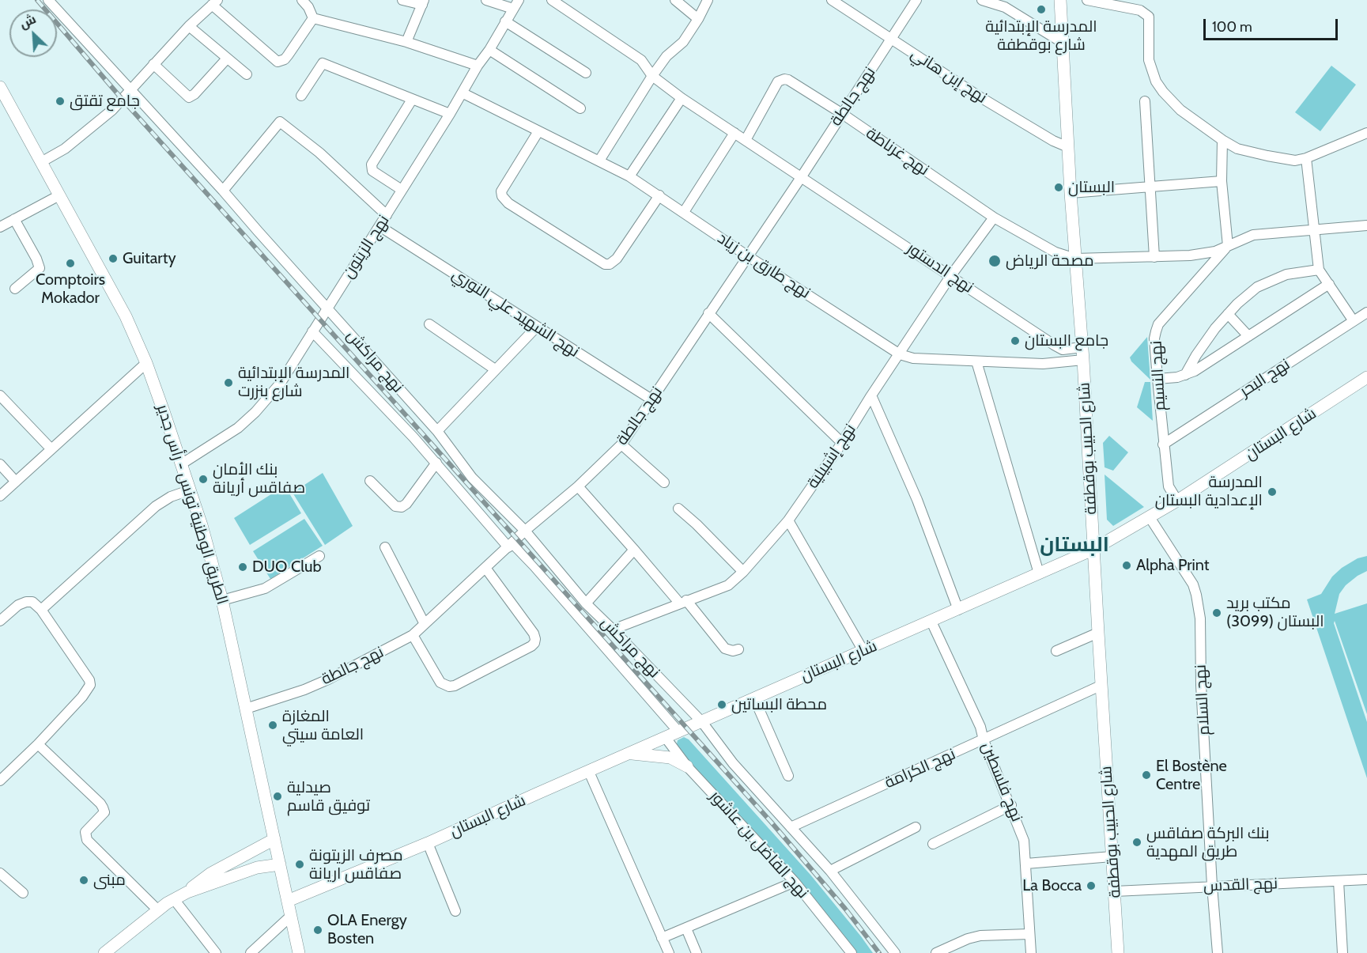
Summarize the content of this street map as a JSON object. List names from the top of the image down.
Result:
{
  "streets": {
    "main road": ["شارع البستان", "شارع الحبيب بوقطفة", "الطريق الوطنية تونس - رأس جدير"],
    "street": [
      "نهج إبن هاني",
      "نهج جالطة",
      "نهج غرناطة",
      "نهج الزيتون",
      "نهج طارق بن زياد",
      "نهج الدستور",
      "نهج الشهيد علي النوري",
      "نهج مراكش",
      "نهج النسيم",
      "نهج البحر",
      "نهج إشبيلية",
      "نهج السلام",
      "نهج الكرامة",
      "نهج فلسطين",
      "نهج الفاضل بن عاشور",
      "نهج القدس"
    ]
  },
  "crossings": [
    ["نهج إبن هاني", "نهج جالطة"],
    ["نهج إبن هاني", "شارع الحبيب بوقطفة"],
    ["نهج جالطة", "نهج غرناطة"],
    ["نهج جالطة", "نهج طارق بن زياد"],
    ["نهج جالطة", "نهج الدستور"],
    ["نهج جالطة", "نهج الشهيد علي النوري"],
    ["نهج جالطة", "نهج مراكش"],
    ["نهج جالطة", "الطريق الوطنية تونس - رأس جدير"],
    ["نهج غرناطة", "نهج الدستور"],
    ["نهج غرناطة", "شارع الحبيب بوقطفة"],
    ["نهج غرناطة", "نهج إشبيلية"],
    ["نهج الزيتون", "نهج طارق بن زياد"],
    ["نهج الزيتون", "نهج الشهيد علي النوري"],
    ["نهج الزيتون", "نهج مراكش"],
    ["نهج الزيتون", "الطريق الوطنية تونس - رأس جدير"],
    ["نهج طارق بن زياد", "نهج الدستور"],
    ["نهج طارق بن زياد", "شارع الحبيب بوقطفة"],
    ["نهج طارق بن زياد", "نهج إشبيلية"],
    ["نهج الدستور", "شارع الحبيب بوقطفة"],
    ["نهج الدستور", "نهج إشبيلية"],
    ["نهج مراكش", "شارع البستان"],
    ["نهج مراكش", "نهج إشبيلية"],
    ["نهج مراكش", "نهج الكرامة"],
    ["نهج النسيم", "نهج البحر"],
    ["نهج النسيم", "شارع البستان"],
    ["شارع البستان", "شارع الحبيب بوقطفة"],
    ["شارع البستان", "الطريق الوطنية تونس - رأس جدير"],
    ["شارع البستان", "نهج السلام"],
    ["شارع البستان", "نهج فلسطين"],
    ["شارع البستان", "نهج الفاضل بن عاشور"],
    ["شارع الحبيب بوقطفة", "نهج الكرامة"],
    ["شارع الحبيب بوقطفة", "نهج القدس"],
    ["نهج السلام", "نهج القدس"],
    ["نهج الكرامة", "نهج فلسطين"]
  ],
  "districts": ["البستان"],
  "places": [
    "المدرسة الإبتدائية شارع بوقطفة",
    "جامع تقتق",
    "البستان",
    "Guitarty",
    "مصحة الرياض",
    "Comptoirs Mokador",
    "جامع البستان",
    "المدرسة الإبتدائية شارع بنزرت",
    "بنك الأمان صفاقس أريانة",
    "المدرسة الإعدادية البستان",
    "Alpha Print",
    "DUO Club",
    "مكتب بريد البستان (3099)",
    "محطة البساتين",
    "المغازة العامة سيتي",
    "El Bostène Centre",
    "صيدلية توفيق قاسم",
    "بنك البركة صفاقس طريق المهدية",
    "مصرف الزيتونة صفاقس اريانة",
    "مبنى",
    "La Bocca",
    "OLA Energy Bosten"
  ],
  "scale_bar": "100 m",
  "north": "top left"
}
